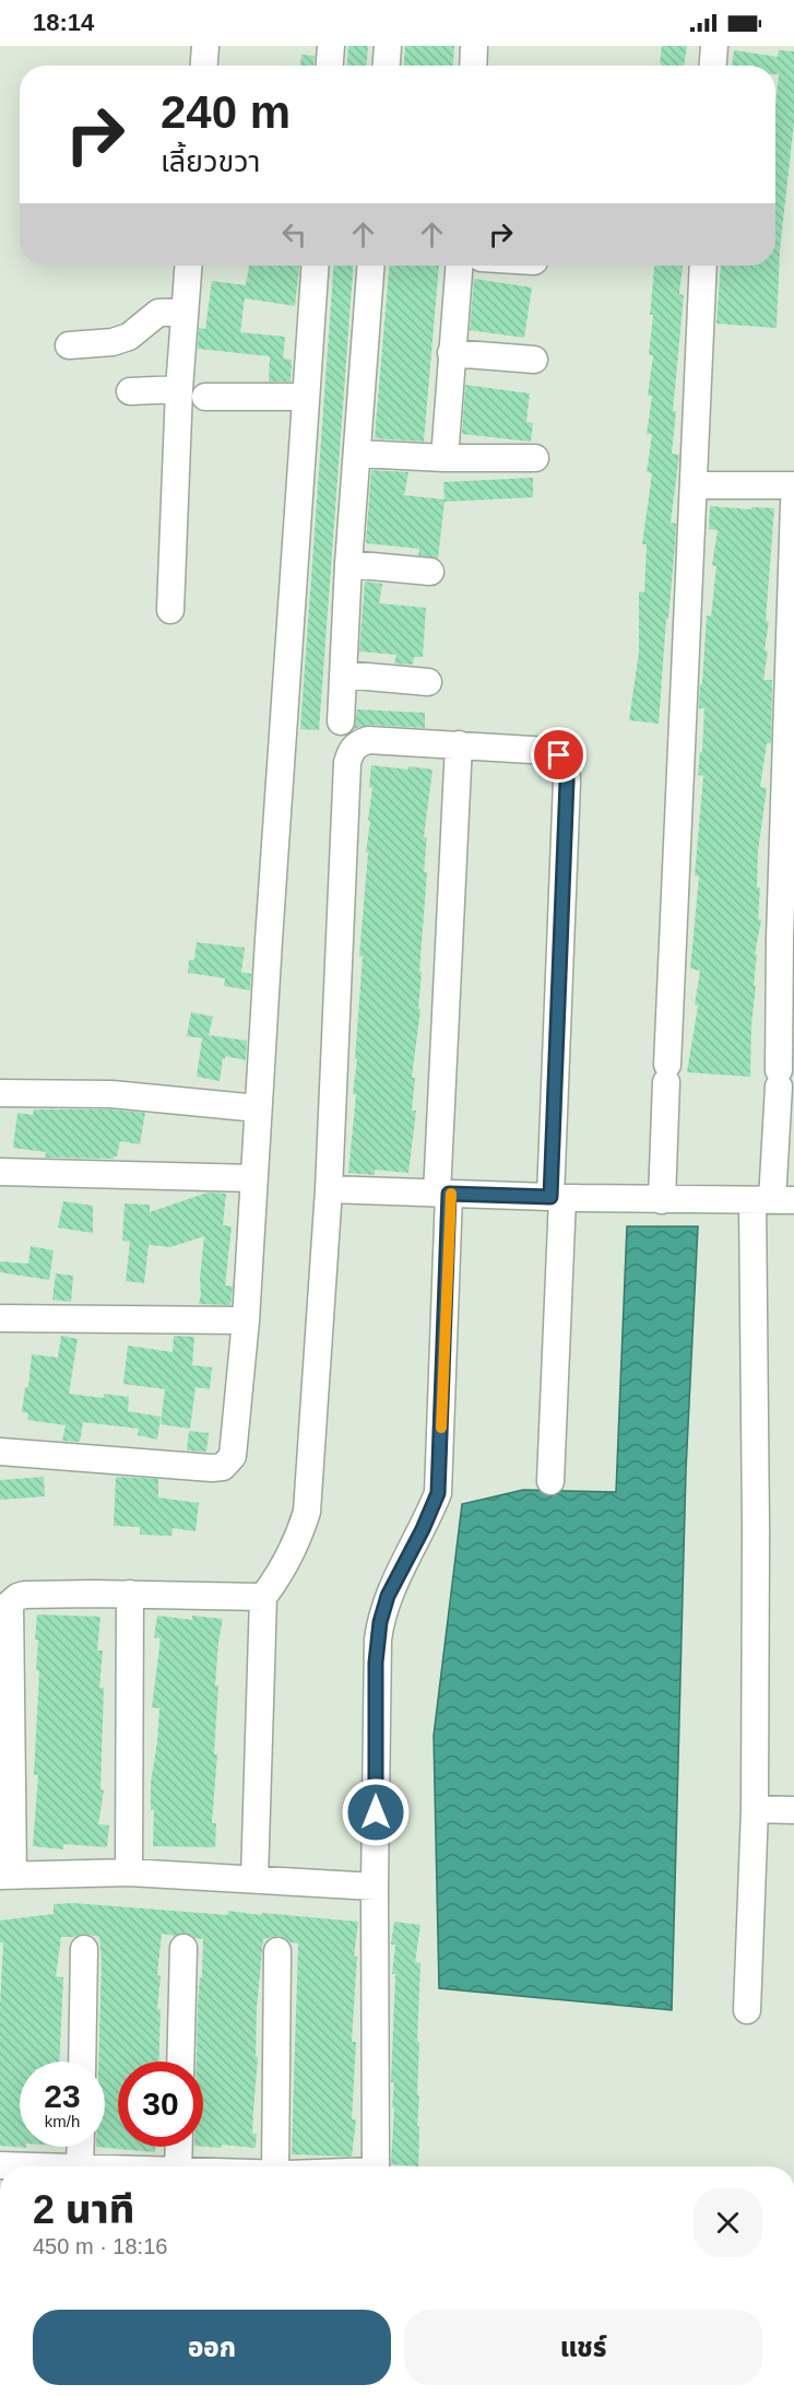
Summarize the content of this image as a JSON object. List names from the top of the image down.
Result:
{
  "page": {
    "status": "18:14",
    "turn": ["240 m", "เลี้ยวขวา"],
    "speed": "23 km/h",
    "limit": "30",
    "heading": ["2 นาที", "450 m · 18:16"],
    "buttons": ["ออก", "แชร์"]
  }
}
